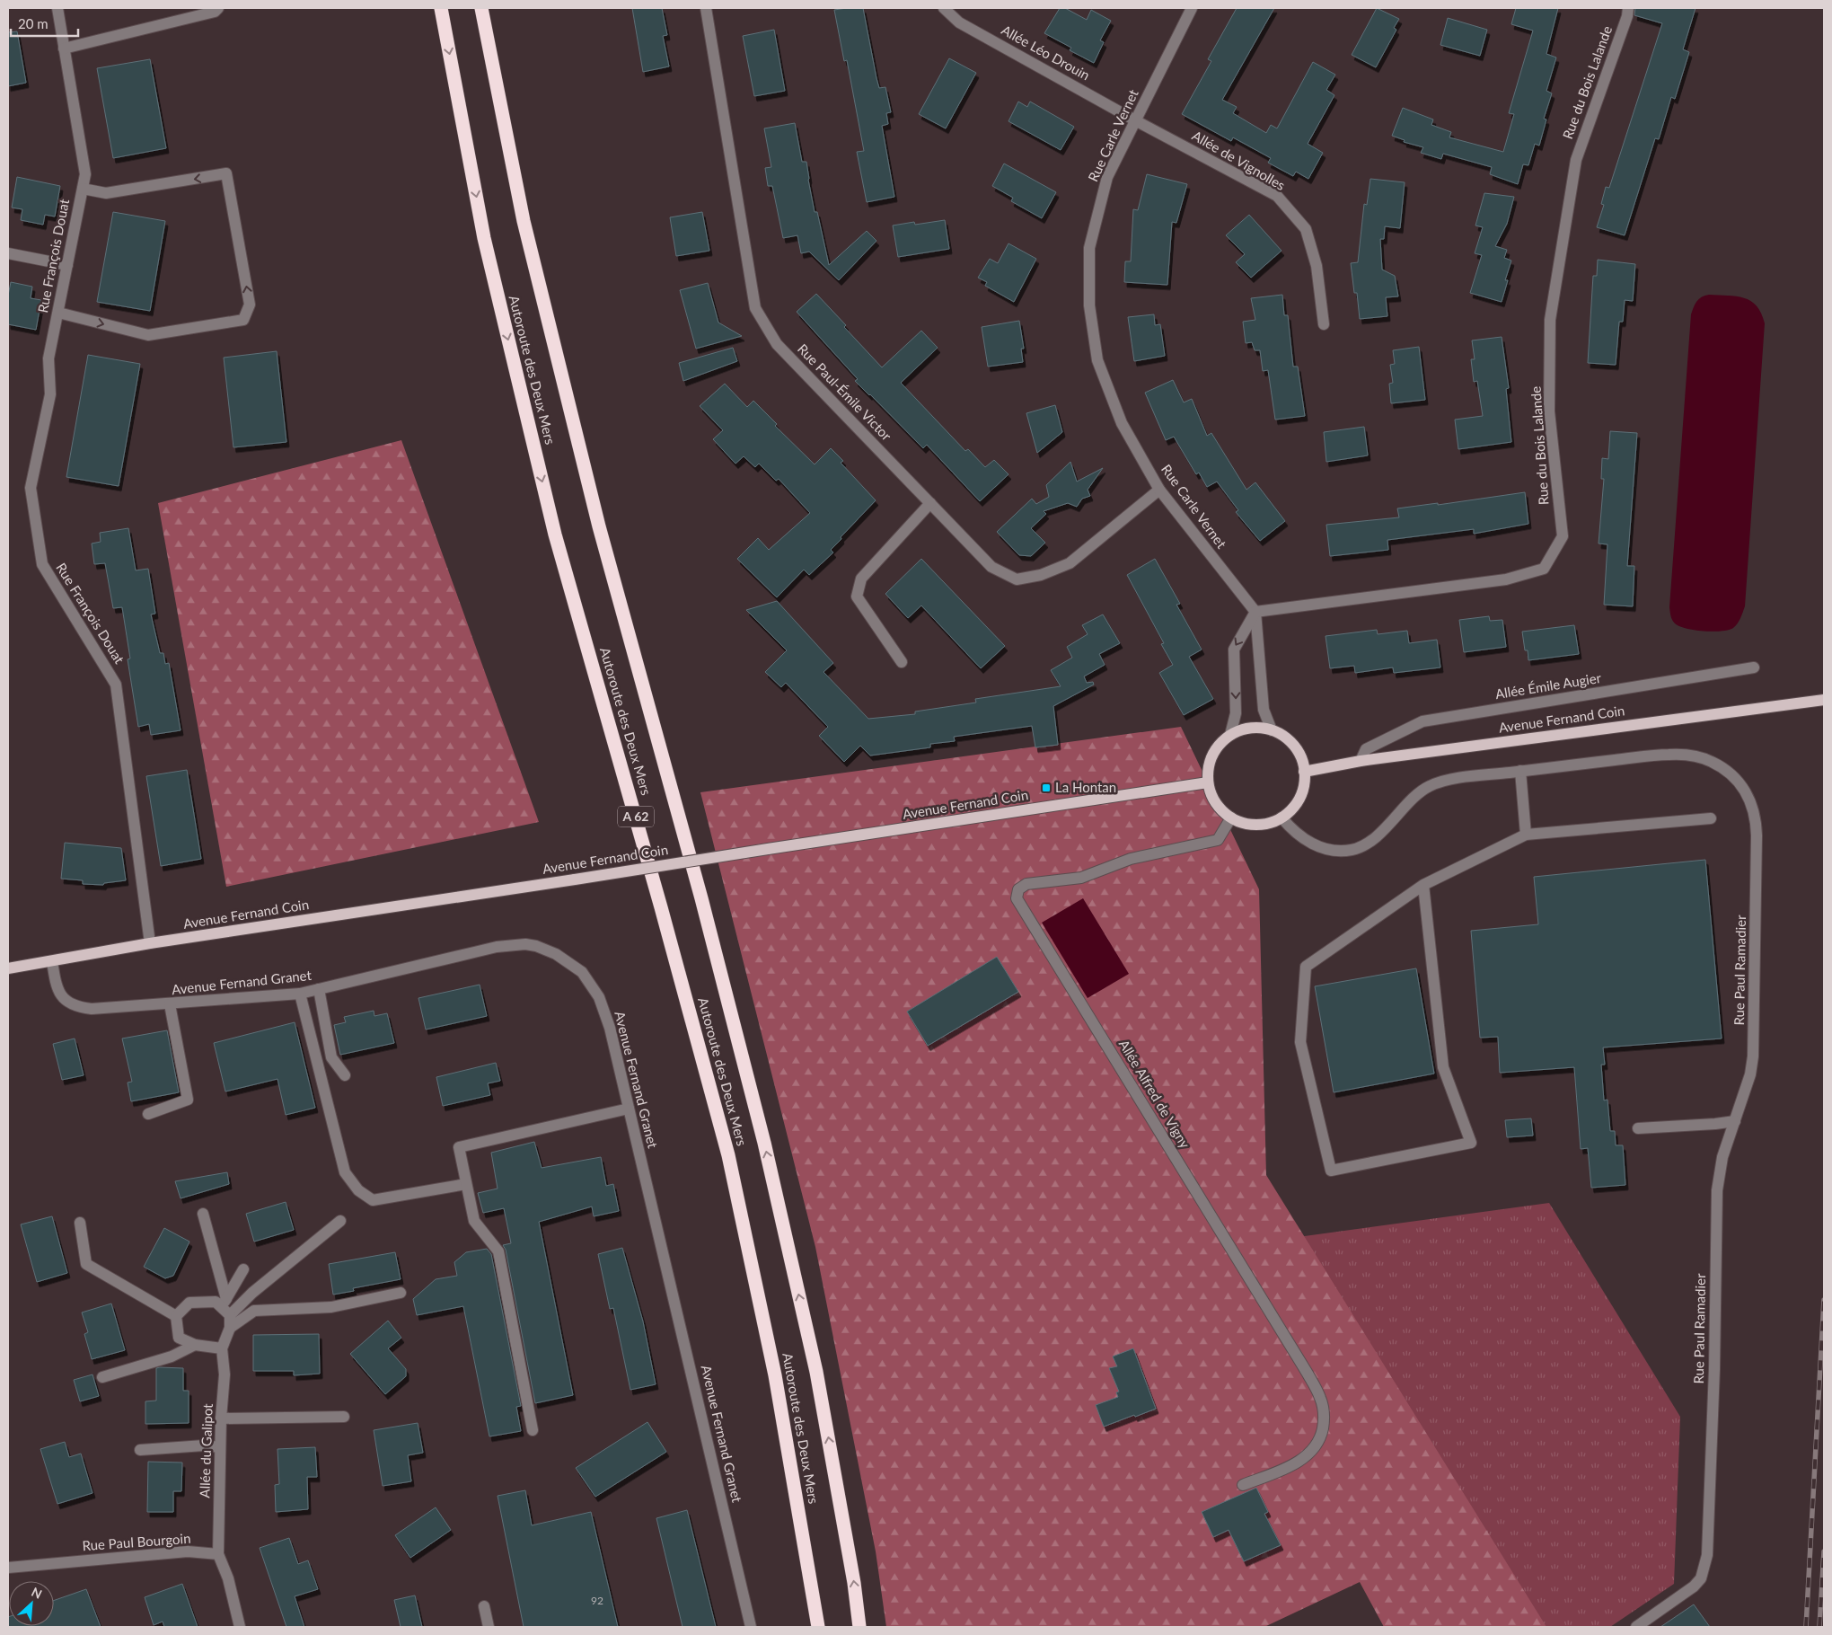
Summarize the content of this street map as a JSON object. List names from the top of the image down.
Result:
{
  "streets": {
    "highway": ["Autoroute des Deux Mers", "A 62"],
    "main road": ["Avenue Fernand Coin"],
    "street": [
      "Allée Léo Drouin",
      "Rue du Bois Lalande",
      "Rue Carle Vernet",
      "Allée de Vignolles",
      "Rue François Douat",
      "Rue Paul-Émile Victor",
      "Allée Émile Augier",
      "Rue Paul Ramadier",
      "Avenue Fernand Granet",
      "Allée Alfred de Vigny",
      "Allée du Galipot",
      "Rue Paul Bourgoin"
    ]
  },
  "crossings": [
    ["Allée Léo Drouin", "Rue Carle Vernet"],
    ["Allée Léo Drouin", "Allée de Vignolles"],
    ["Rue du Bois Lalande", "Rue Carle Vernet"],
    ["Rue Carle Vernet", "Allée de Vignolles"],
    ["Rue Carle Vernet", "Rue Paul-Émile Victor"],
    ["Rue François Douat", "Avenue Fernand Coin"],
    ["Allée Émile Augier", "Avenue Fernand Coin"],
    ["Avenue Fernand Coin", "Rue Paul Ramadier"],
    ["Avenue Fernand Coin", "Avenue Fernand Granet"],
    ["Avenue Fernand Coin", "Allée Alfred de Vigny"],
    ["Rue Paul Ramadier", "Allée Alfred de Vigny"],
    ["Allée du Galipot", "Rue Paul Bourgoin"]
  ],
  "places": {
    "transit": ["La Hontan"]
  },
  "house_numbers": ["92"],
  "scale_bar": "20 m",
  "north": "top right"
}
